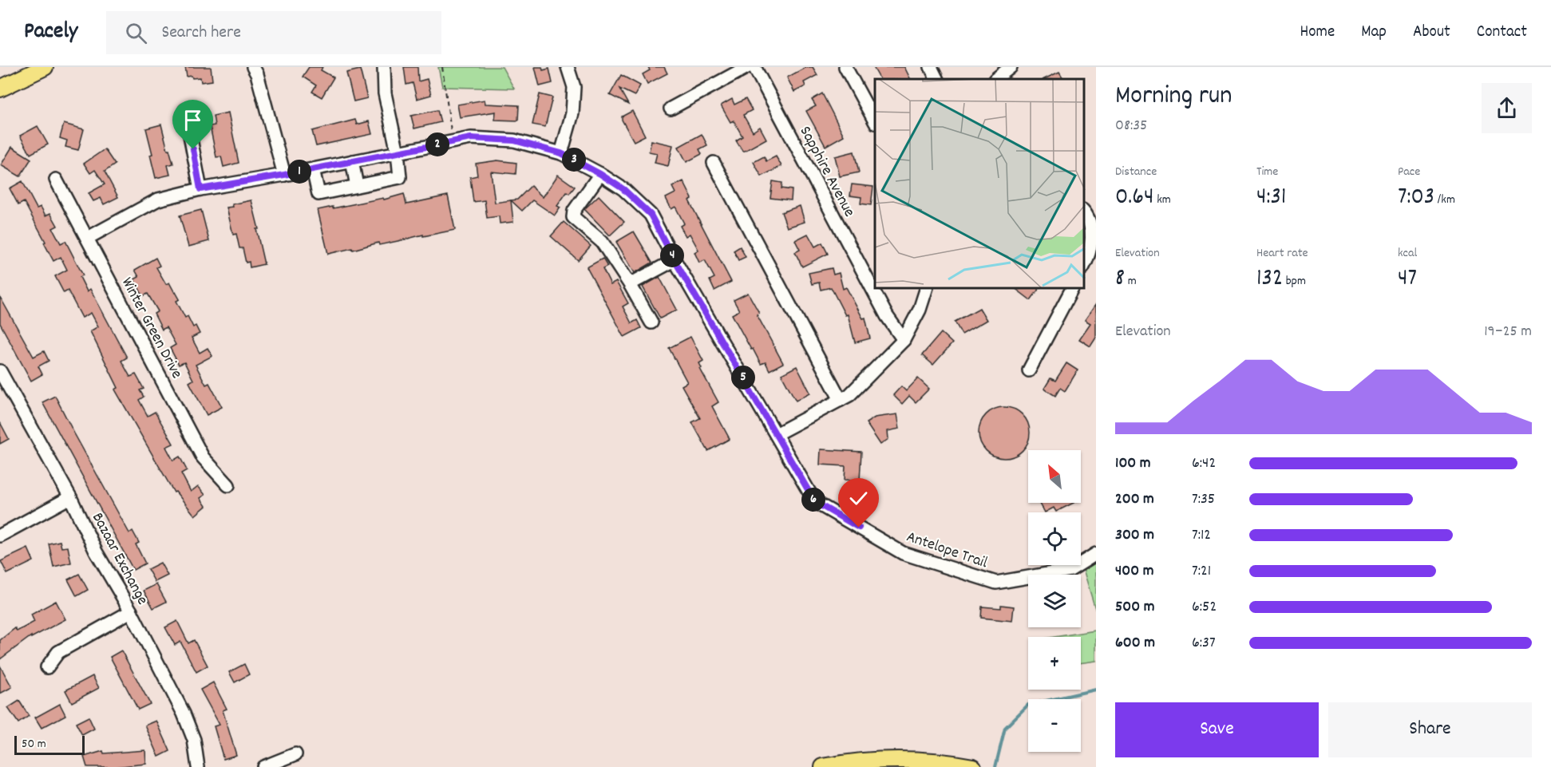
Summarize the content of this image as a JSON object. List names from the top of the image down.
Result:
{
  "streets": {
    "street": [
      "Sapphire Avenue",
      "Winter Green Drive",
      "Antelope Trail",
      "Bazaar Exchange"
    ]
  },
  "crossings": [
    ["Winter Green Drive", "Antelope Trail"]
  ],
  "scale_bar": "50 m",
  "north": "top left",
  "page": {
    "header": "Pacely",
    "search": "Search here",
    "nav": [
      "Home",
      "Map",
      "About",
      "Contact"
    ],
    "heading": ["Morning run", "08:35"],
    "pins": [
      "2",
      "3",
      "1",
      "4",
      "5",
      "6"
    ],
    "stats": [
      ["Distance", "0.64 km"],
      ["Time", "4:31"],
      ["Pace", "7:03 /km"],
      ["Elevation", "8 m"],
      ["Heart rate", "132 bpm"],
      ["kcal", "47"]
    ],
    "chart": ["Elevation", "19–25 m"],
    "list": [
      {
        "name": "100 m",
        "note": "6:42"
      },
      {
        "name": "200 m",
        "note": "7:35"
      },
      {
        "name": "300 m",
        "note": "7:12"
      },
      {
        "name": "400 m",
        "note": "7:21"
      },
      {
        "name": "500 m",
        "note": "6:52"
      },
      {
        "name": "600 m",
        "note": "6:37"
      }
    ],
    "map_buttons": ["+", "−"],
    "buttons": ["Save", "Share"],
    "scale": "50 m"
  }
}
